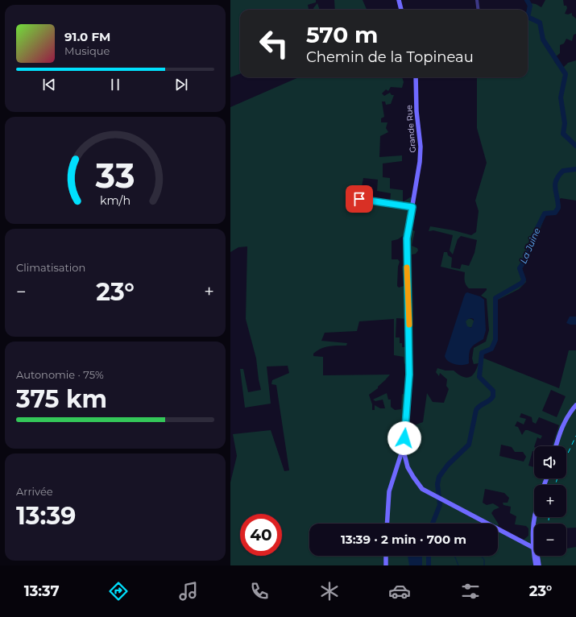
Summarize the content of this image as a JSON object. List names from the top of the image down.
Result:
{
  "streets": {
    "street": ["Grande Rue"]
  },
  "water": ["La Juine"],
  "page": {
    "turn": ["570 m", "Chemin de la Topineau"],
    "song": ["91.0 FM", "Musique"],
    "tile": [
      "Climatisation",
      ["Autonomie · 75%", "375 km"],
      ["Arrivée", "13:39"]
    ],
    "heat": ["−", "23°", "+"],
    "map_buttons": ["+", "−"],
    "limit": "40",
    "trip": "13:39 · 2 min · 700 m",
    "tabs": ["13:37", "23°"],
    "gauge": ["33", "km/h"]
  }
}
